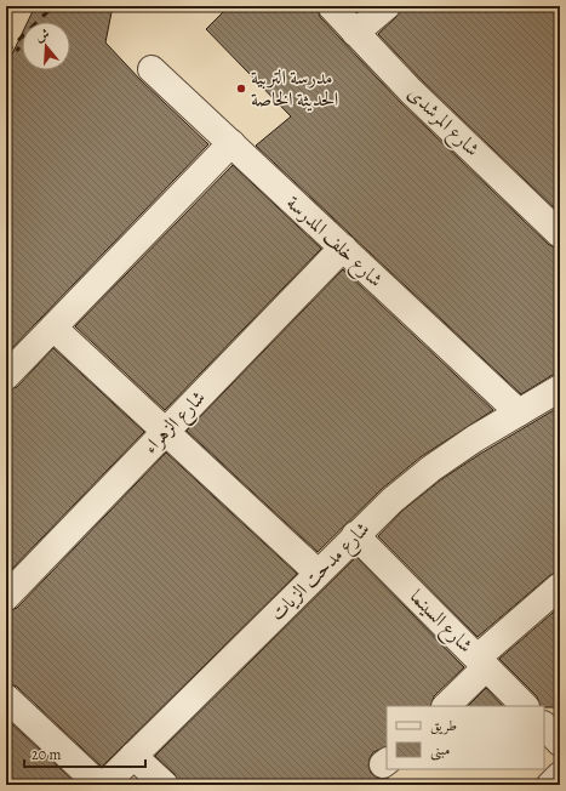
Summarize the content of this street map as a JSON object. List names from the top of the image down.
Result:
{
  "streets": {
    "street": [
      "شارع المرشدى",
      "شارع خلف المدرسة",
      "شارع الزهراء",
      "شارع مدحت الزيات",
      "شارع السينما"
    ]
  },
  "crossings": [
    ["شارع خلف المدرسة", "شارع الزهراء"],
    ["شارع خلف المدرسة", "شارع مدحت الزيات"],
    ["شارع مدحت الزيات", "شارع السينما"]
  ],
  "places": ["مدرسة التربية الحديثة الخاصة"],
  "legend": ["طريق", "مبنى"],
  "scale_bar": "20 m",
  "north": "top"
}
